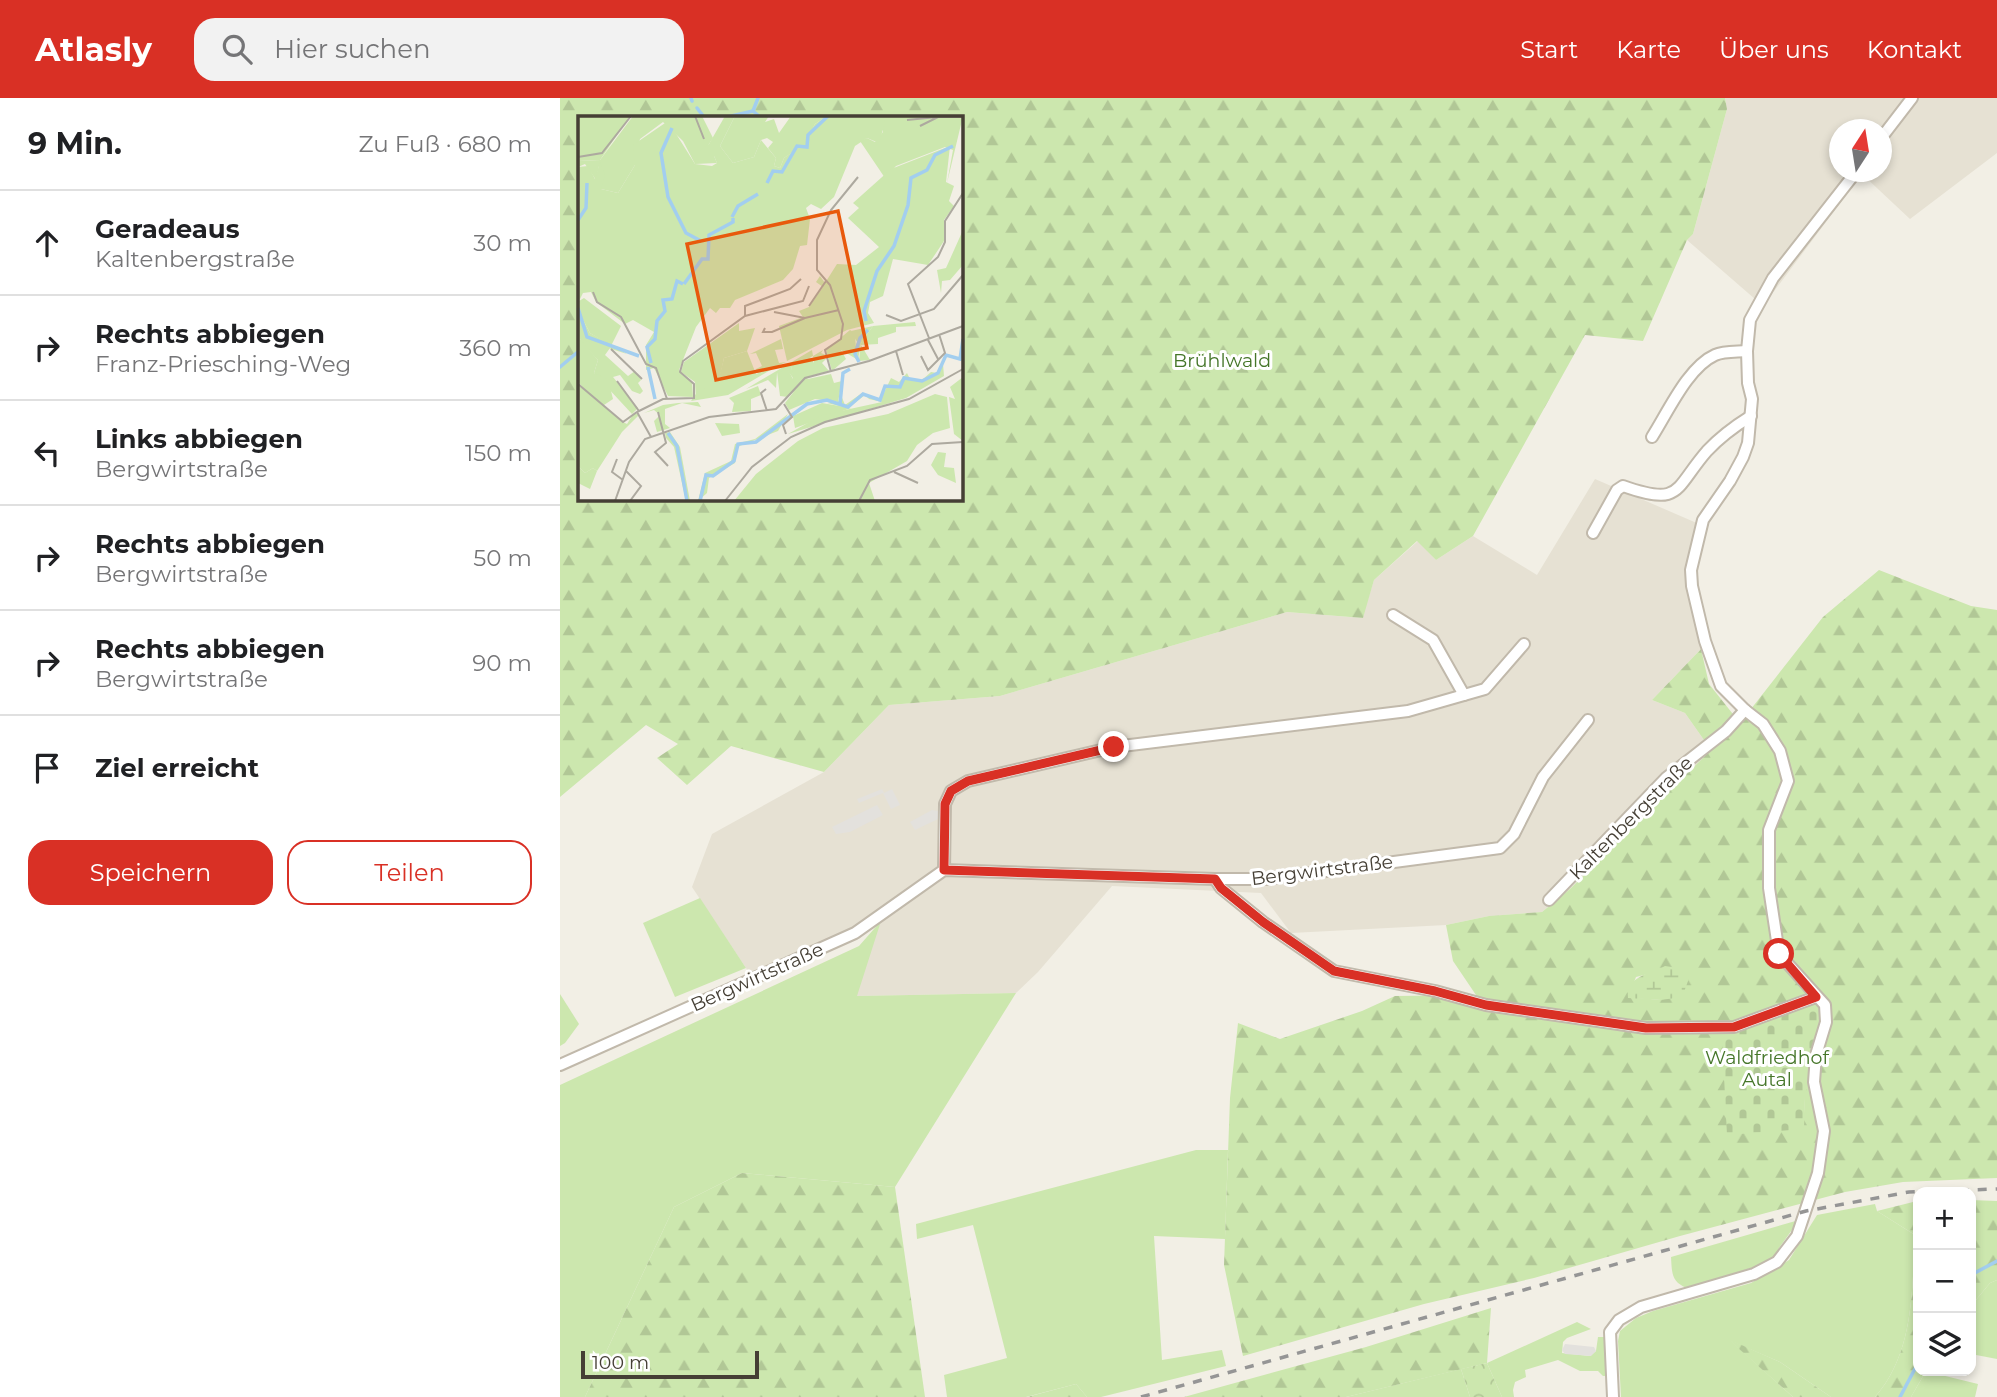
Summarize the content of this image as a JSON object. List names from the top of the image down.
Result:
{
  "streets": {
    "street": ["Kaltenbergstraße", "Bergwirtstraße"]
  },
  "parks": ["Brühlwald", "Waldfriedhof Autal"],
  "scale_bar": "100 m",
  "north": "top",
  "page": {
    "header": "Atlasly",
    "search": "Hier suchen",
    "nav": [
      "Start",
      "Karte",
      "Über uns",
      "Kontakt"
    ],
    "heading": ["9 Min.", "Zu Fuß · 680 m"],
    "list": [
      ["Geradeaus", "Kaltenbergstraße", "30 m"],
      ["Rechts abbiegen", "Franz-Priesching-Weg", "360 m"],
      ["Links abbiegen", "Bergwirtstraße", "150 m"],
      ["Rechts abbiegen", "Bergwirtstraße", "50 m"],
      ["Rechts abbiegen", "Bergwirtstraße", "90 m"],
      "Ziel erreicht"
    ],
    "buttons": ["Speichern", "Teilen"],
    "map_buttons": ["+", "−"],
    "scale": "100 m"
  }
}
